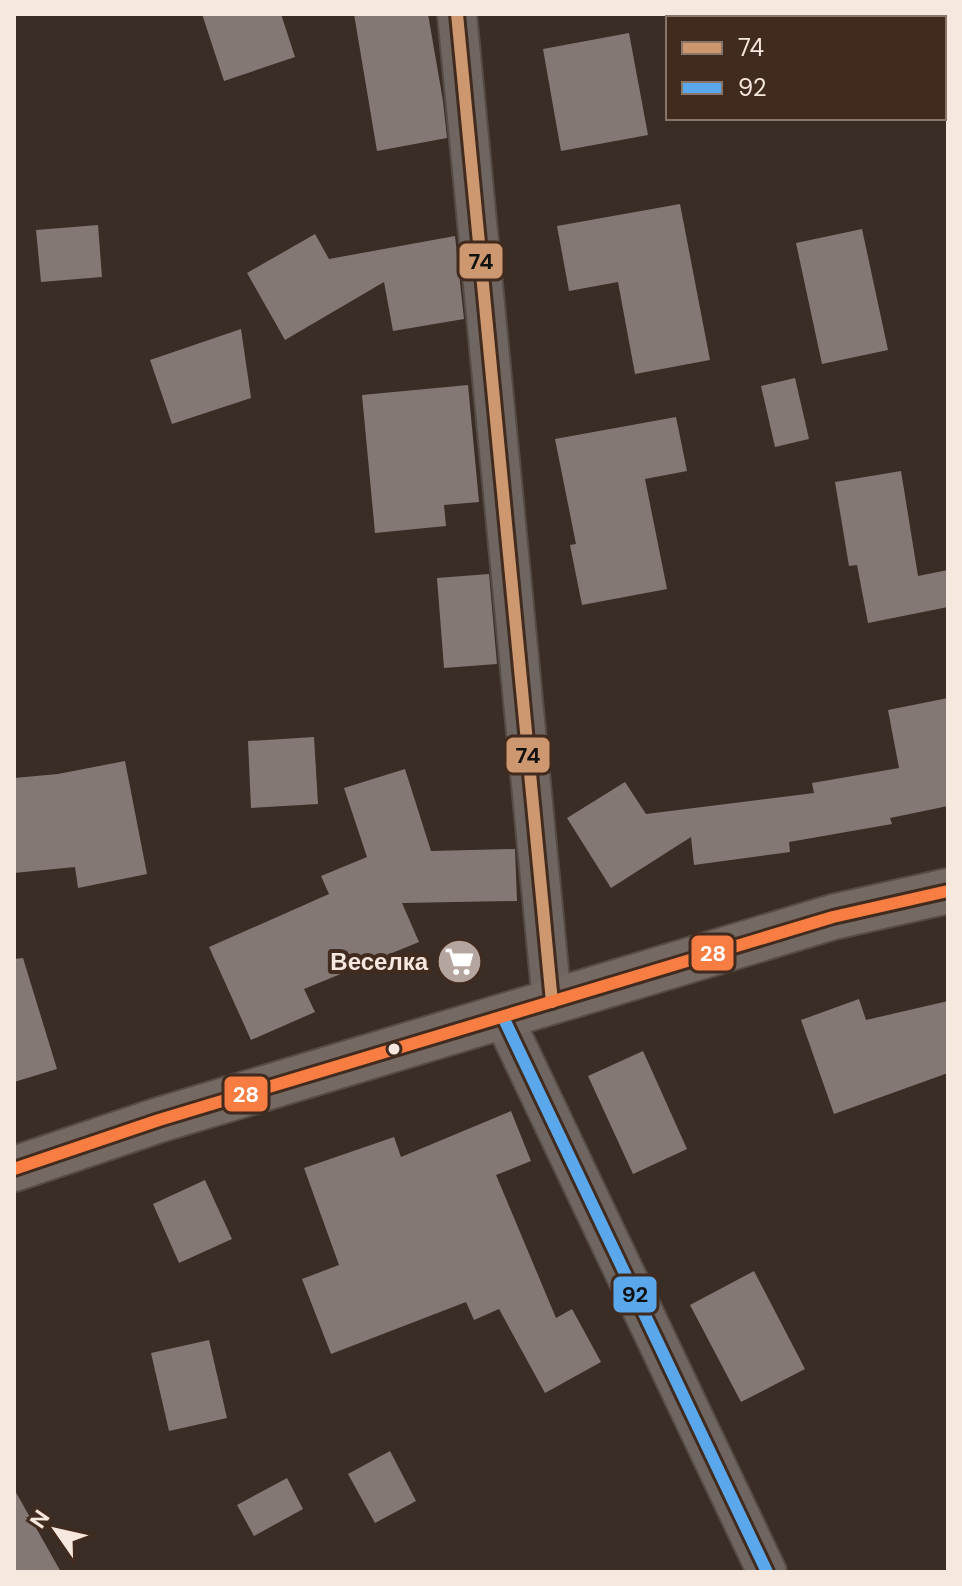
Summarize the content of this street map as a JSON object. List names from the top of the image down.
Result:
{
  "places": {
    "supermarket": ["Веселка"]
  },
  "lines": ["transit line 74", "transit line 28", "transit line 92"],
  "legend": ["74", "92"],
  "north": "top left"
}
